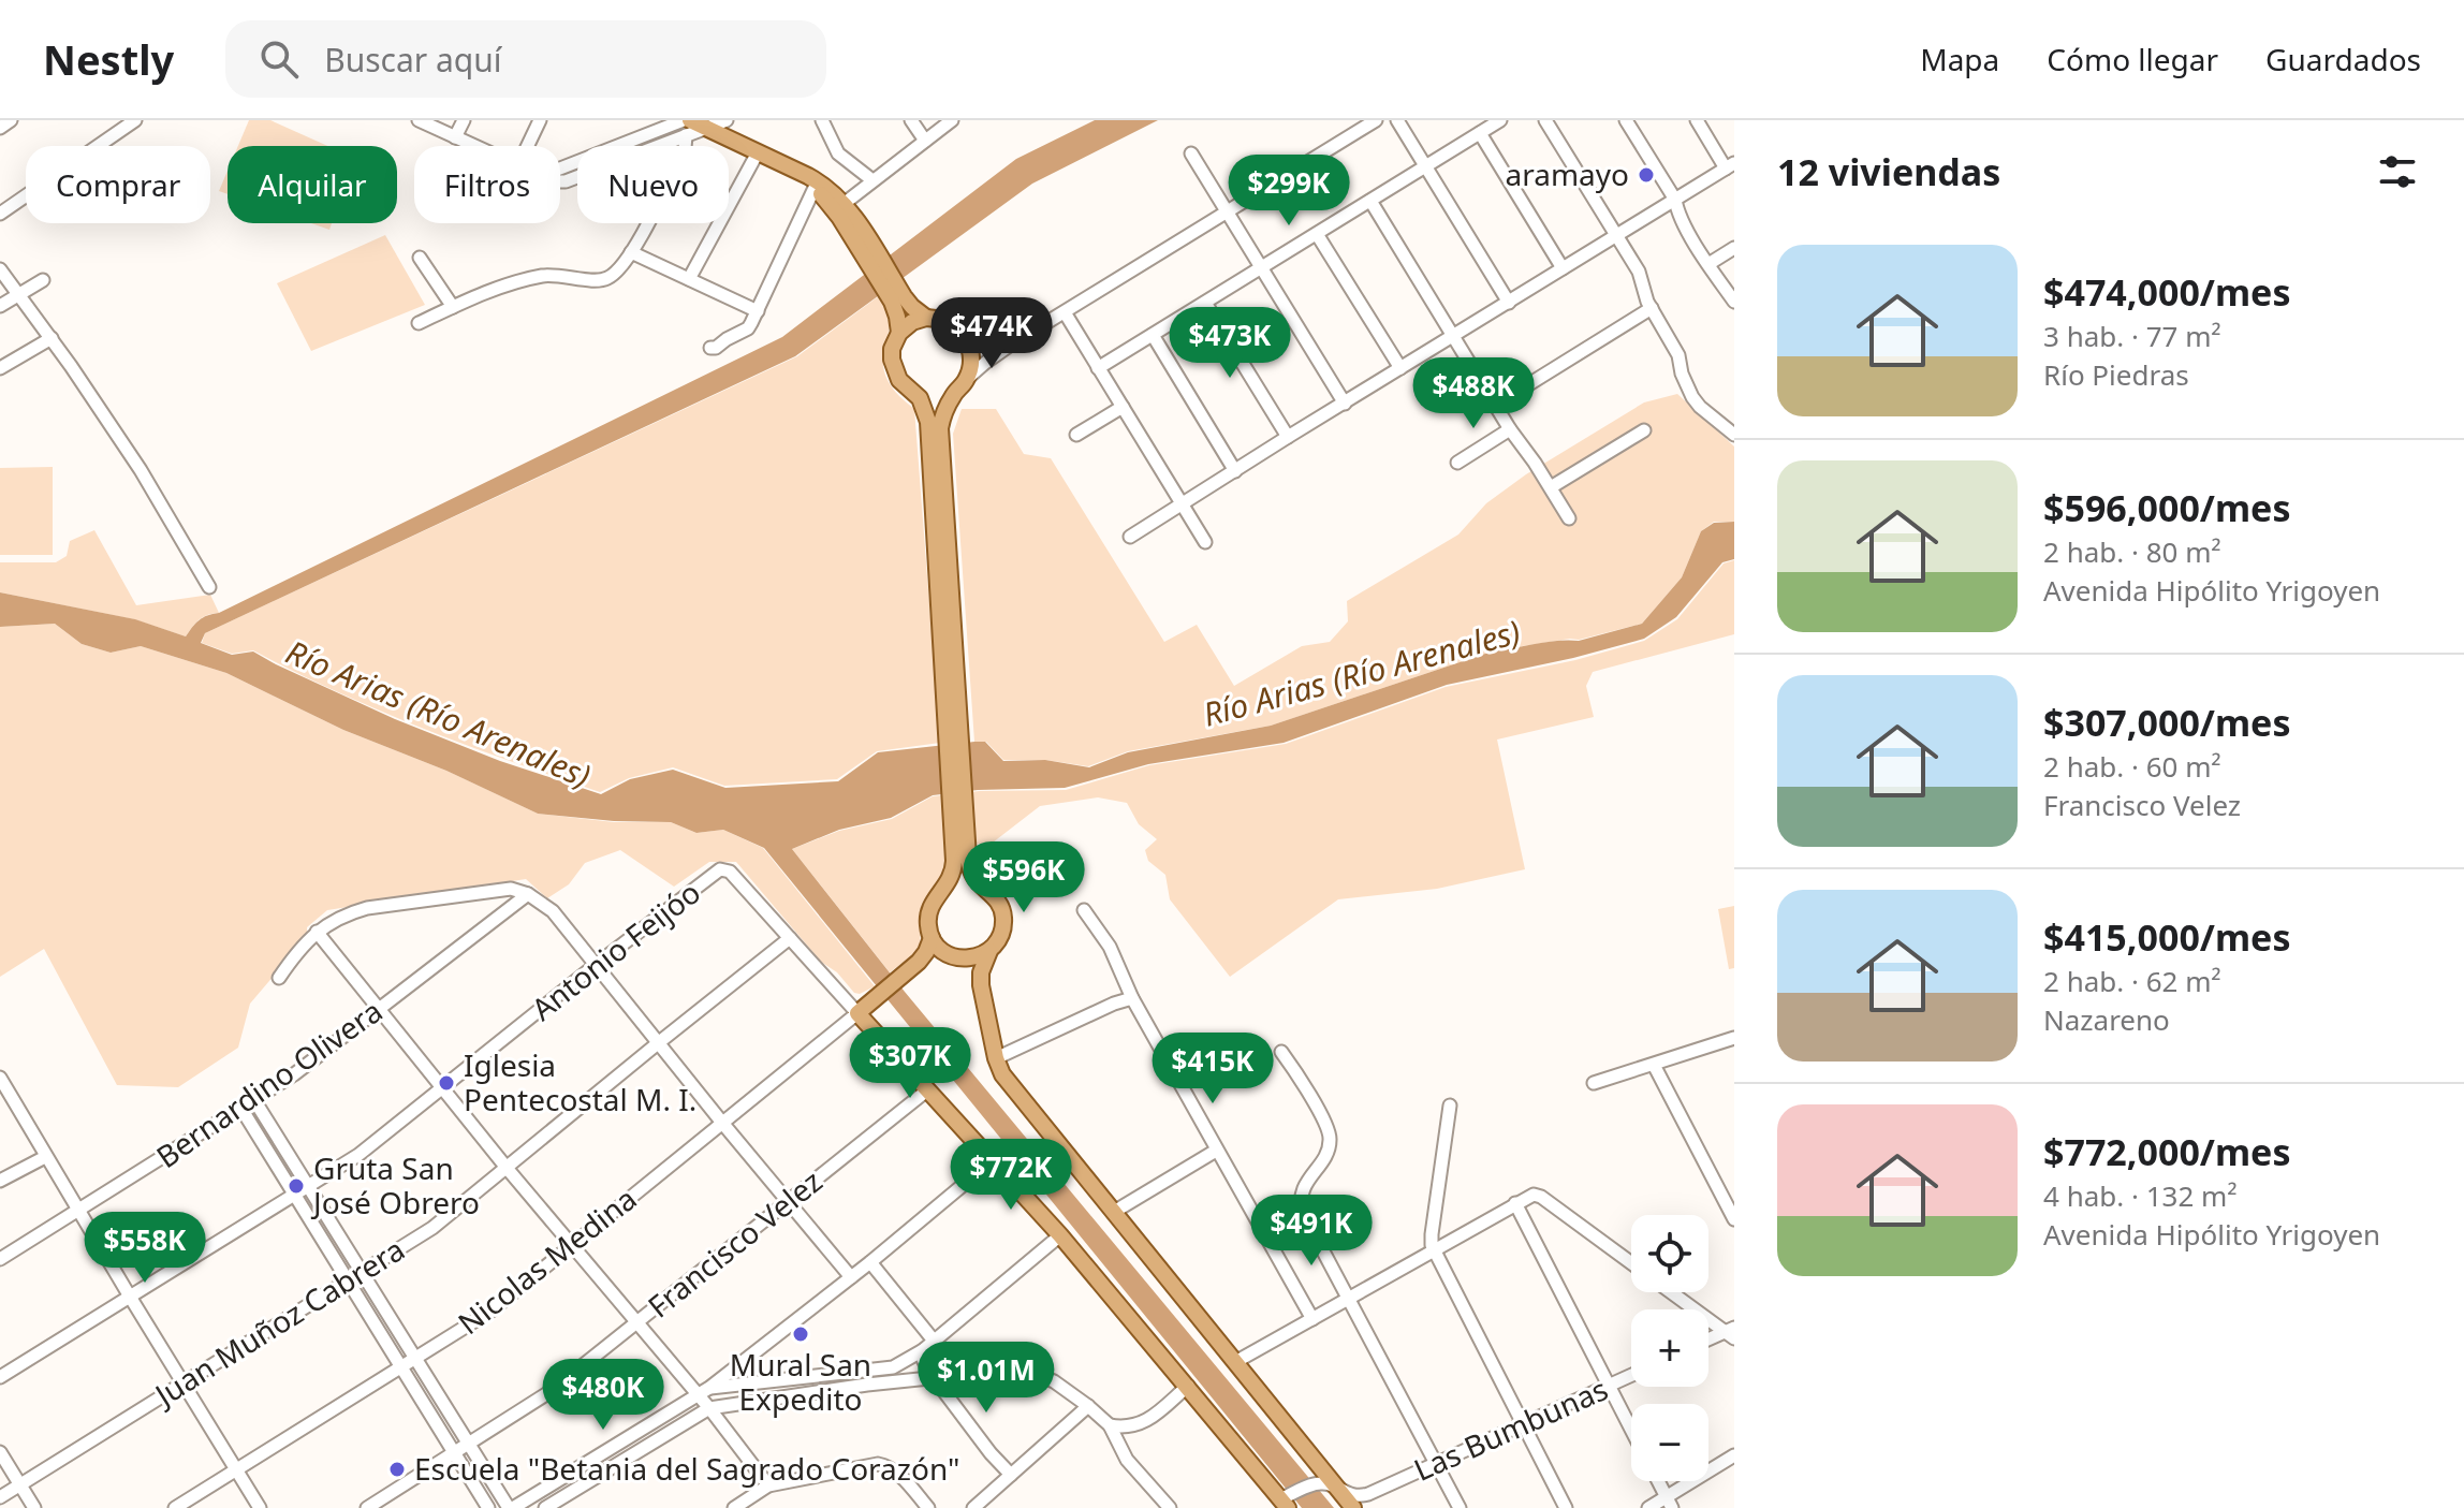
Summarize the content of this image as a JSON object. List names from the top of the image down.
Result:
{
  "streets": {
    "street": [
      "Antonio Feijóo",
      "Bernardino Olivera",
      "Francisco Velez",
      "Nicolas Medina",
      "Juan Muñoz Cabrera",
      "Las Bumbunas"
    ]
  },
  "crossings": [
    ["Antonio Feijóo", "Juan Muñoz Cabrera"]
  ],
  "water": ["Río Arias (Río Arenales)"],
  "places": [
    "aramayo",
    "Iglesia Pentecostal M. I.",
    "Gruta San José Obrero",
    "Mural San Expedito",
    "Escuela \"Betania del Sagrado Corazón\""
  ],
  "page": {
    "header": "Nestly",
    "search": "Buscar aquí",
    "nav": ["Mapa", "Cómo llegar", "Guardados"],
    "heading": "12 viviendas",
    "chip": [
      "Comprar",
      "Alquilar",
      "Filtros",
      "Nuevo"
    ],
    "price": [
      "$299K",
      "$474K",
      "$473K",
      "$488K",
      "$596K",
      "$307K",
      "$415K",
      "$772K",
      "$491K",
      "$558K",
      "$1.01M",
      "$480K"
    ],
    "list": [
      {
        "name": "$474,000/mes",
        "note": "3 hab. · 77 m² · Río Piedras"
      },
      {
        "name": "$596,000/mes",
        "note": "2 hab. · 80 m² · Avenida Hipólito Yrigoyen"
      },
      {
        "name": "$307,000/mes",
        "note": "2 hab. · 60 m² · Francisco Velez"
      },
      {
        "name": "$415,000/mes",
        "note": "2 hab. · 62 m² · Nazareno"
      },
      {
        "name": "$772,000/mes",
        "note": "4 hab. · 132 m² · Avenida Hipólito Yrigoyen"
      }
    ],
    "map_buttons": ["+", "−"]
  }
}
